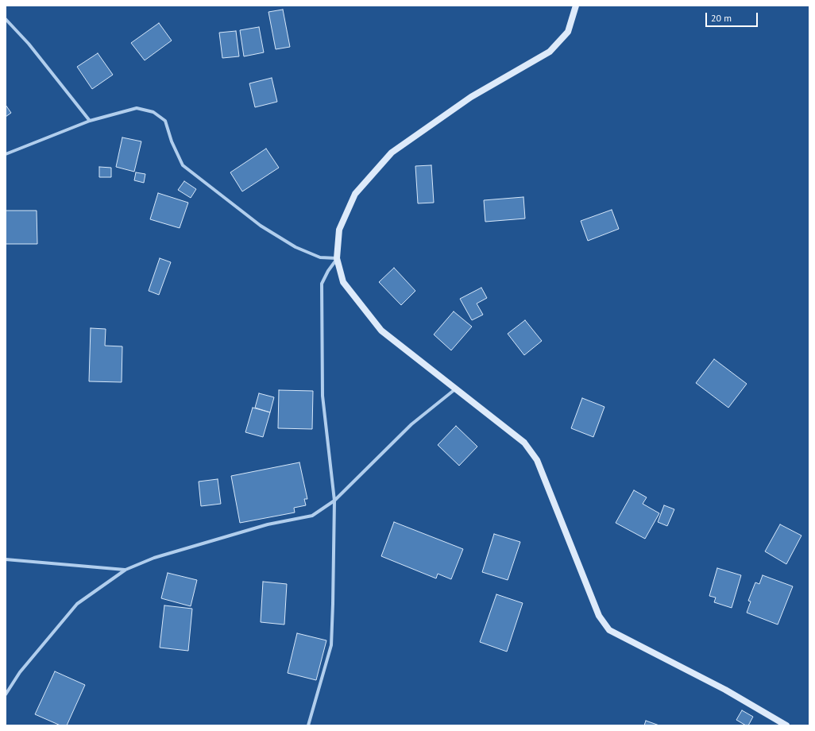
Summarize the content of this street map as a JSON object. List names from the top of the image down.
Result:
{
  "scale_bar": "20 m"
}
